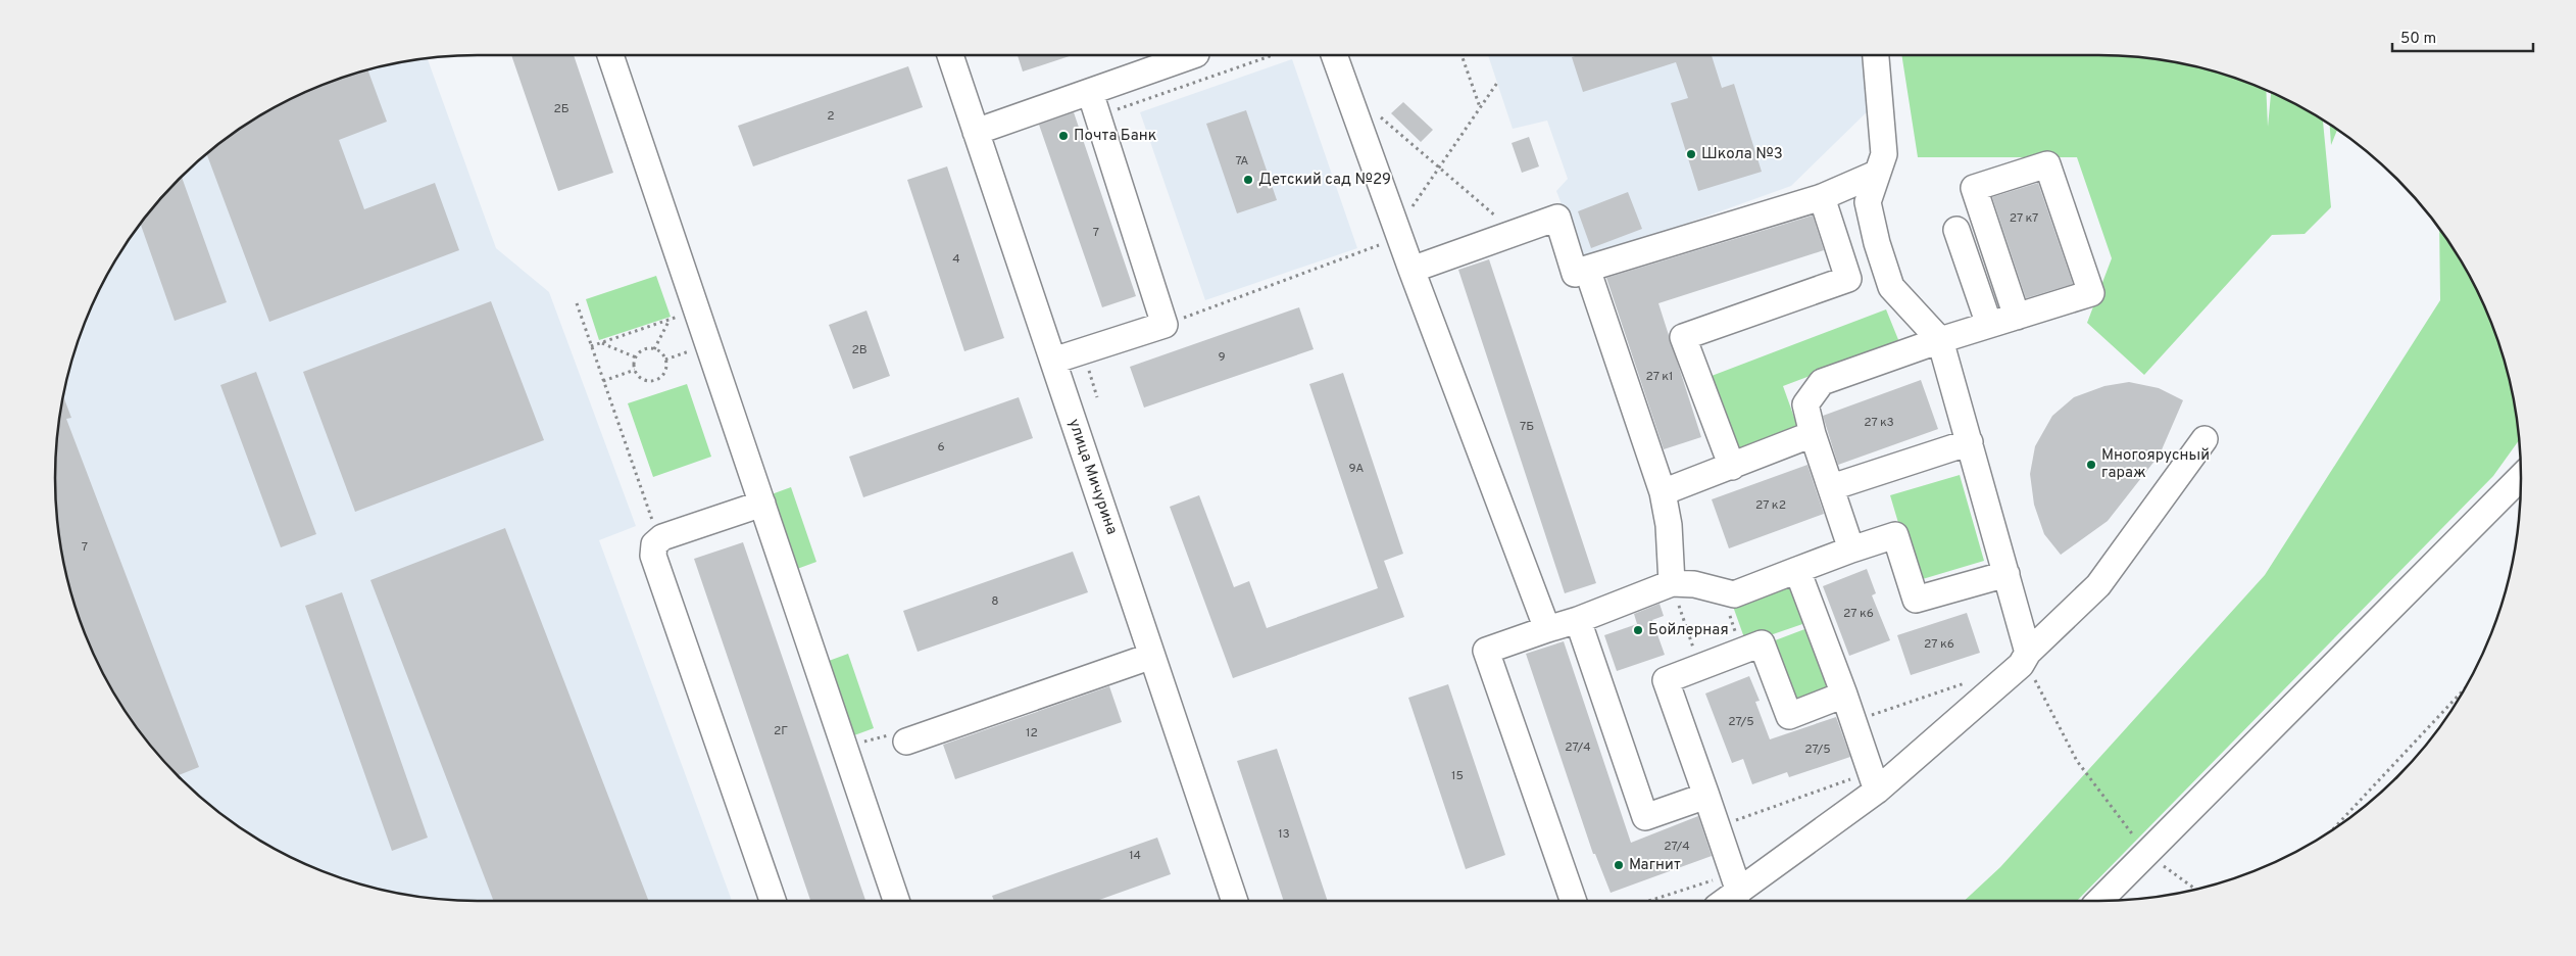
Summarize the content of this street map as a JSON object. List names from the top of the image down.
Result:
{
  "streets": {
    "street": ["улица Мичурина"]
  },
  "places": [
    "Почта Банк",
    "Школа №3",
    "Детский сад №29",
    "Многоярусный гараж",
    "Бойлерная",
    "Магнит"
  ],
  "house_numbers": [
    "2Б",
    "2",
    "7А",
    "27 к7",
    "7",
    "4",
    "2В",
    "9",
    "27 к1",
    "27 к3",
    "7Б",
    "6",
    "9А",
    "27 к2",
    "7",
    "8",
    "27 к6",
    "27 к6",
    "27/5",
    "2Г",
    "12",
    "27/4",
    "27/5",
    "15",
    "13",
    "27/4",
    "14"
  ],
  "scale_bar": "50 m"
}
